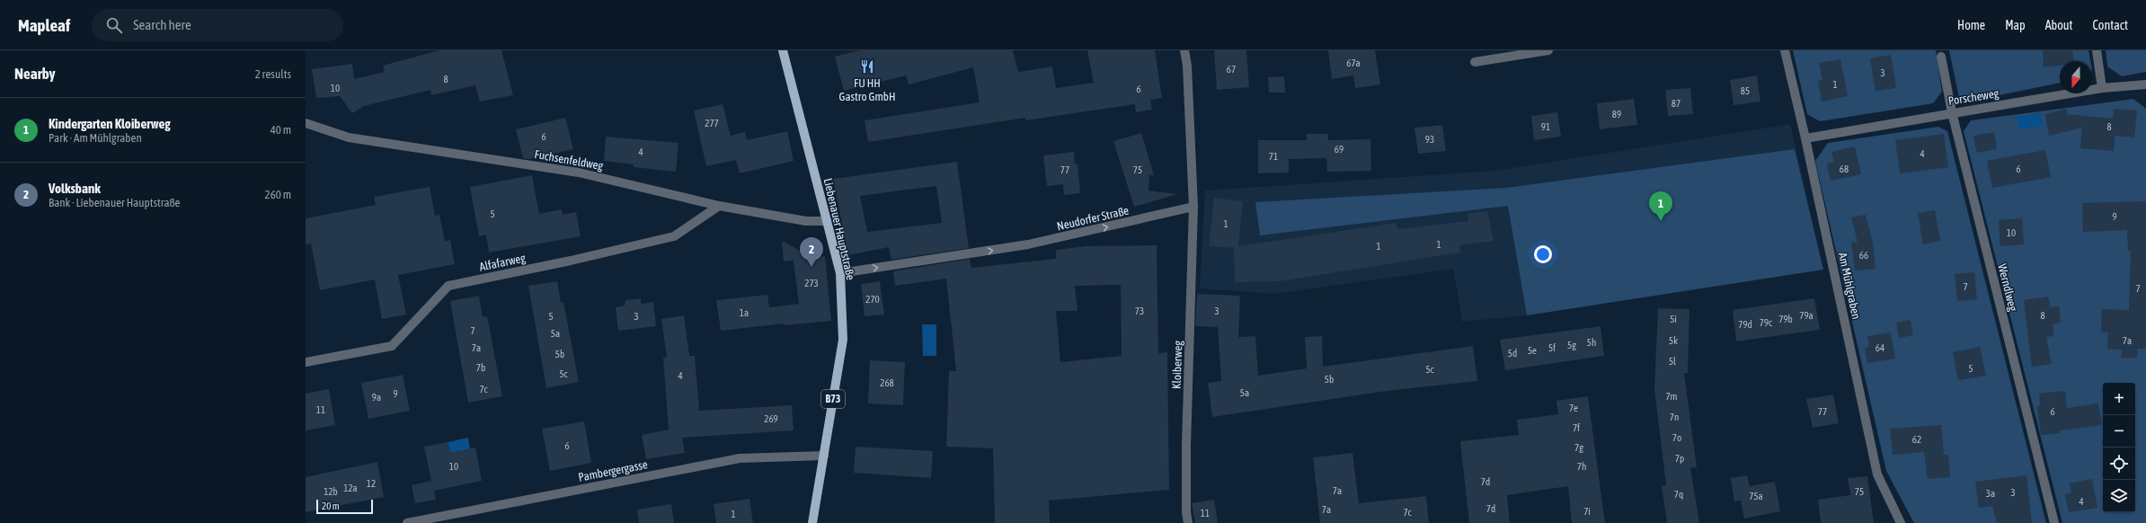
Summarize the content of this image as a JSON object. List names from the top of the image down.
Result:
{
  "streets": {
    "main road": ["Liebenauer Hauptstraße", "B73"],
    "street": [
      "Porscheweg",
      "Fuchsenfeldweg",
      "Neudorfer Straße",
      "Alfafarweg",
      "Am Mühlgraben",
      "Werndlweg",
      "Kloiberweg",
      "Pambergergasse"
    ]
  },
  "crossings": [
    ["Porscheweg", "Am Mühlgraben"],
    ["Porscheweg", "Werndlweg"],
    ["Fuchsenfeldweg", "Liebenauer Hauptstraße"],
    ["Fuchsenfeldweg", "Alfafarweg"],
    ["Neudorfer Straße", "Liebenauer Hauptstraße"],
    ["Neudorfer Straße", "Kloiberweg"],
    ["Liebenauer Hauptstraße", "Pambergergasse"]
  ],
  "one_way": ["Neudorfer Straße"],
  "places": {
    "restaurant": ["FU HH Gastro GmbH"]
  },
  "house_numbers": [
    "67a",
    "67",
    "3",
    "8",
    "1",
    "10",
    "6",
    "85",
    "87",
    "89",
    "277",
    "91",
    "8",
    "6",
    "93",
    "69",
    "4",
    "4",
    "71",
    "68",
    "6",
    "77",
    "75",
    "5",
    "9",
    "1",
    "10",
    "1",
    "1",
    "66",
    "273",
    "7",
    "7",
    "270",
    "73",
    "3",
    "1a",
    "79a",
    "8",
    "5",
    "3",
    "5i",
    "79b",
    "79c",
    "79d",
    "7",
    "5a",
    "5k",
    "7a",
    "5h",
    "5g",
    "7a",
    "5f",
    "64",
    "5e",
    "5d",
    "5b",
    "5l",
    "7b",
    "5",
    "5c",
    "5c",
    "4",
    "5b",
    "268",
    "7c",
    "5a",
    "9",
    "7m",
    "9a",
    "7e",
    "11",
    "77",
    "6",
    "7n",
    "269",
    "7f",
    "7o",
    "62",
    "6",
    "7g",
    "7p",
    "10",
    "7h",
    "7d",
    "12",
    "12a",
    "7a",
    "12b",
    "75",
    "3",
    "3a",
    "7q",
    "75a",
    "4",
    "7d",
    "7a",
    "7i",
    "7c",
    "11",
    "1"
  ],
  "scale_bar": "20 m",
  "north": "bottom",
  "page": {
    "header": "Mapleaf",
    "search": "Search here",
    "nav": [
      "Home",
      "Map",
      "About",
      "Contact"
    ],
    "heading": ["Nearby", "2 results"],
    "list": [
      {
        "mark": "1",
        "name": "Kindergarten Kloiberweg",
        "note": "Park · Am Mühlgraben",
        "value": "40 m"
      },
      {
        "mark": "2",
        "name": "Volksbank",
        "note": "Bank · Liebenauer Hauptstraße",
        "value": "260 m"
      }
    ],
    "pins": ["1", "2"],
    "map_buttons": ["+", "−"],
    "scale": "20 m"
  }
}
